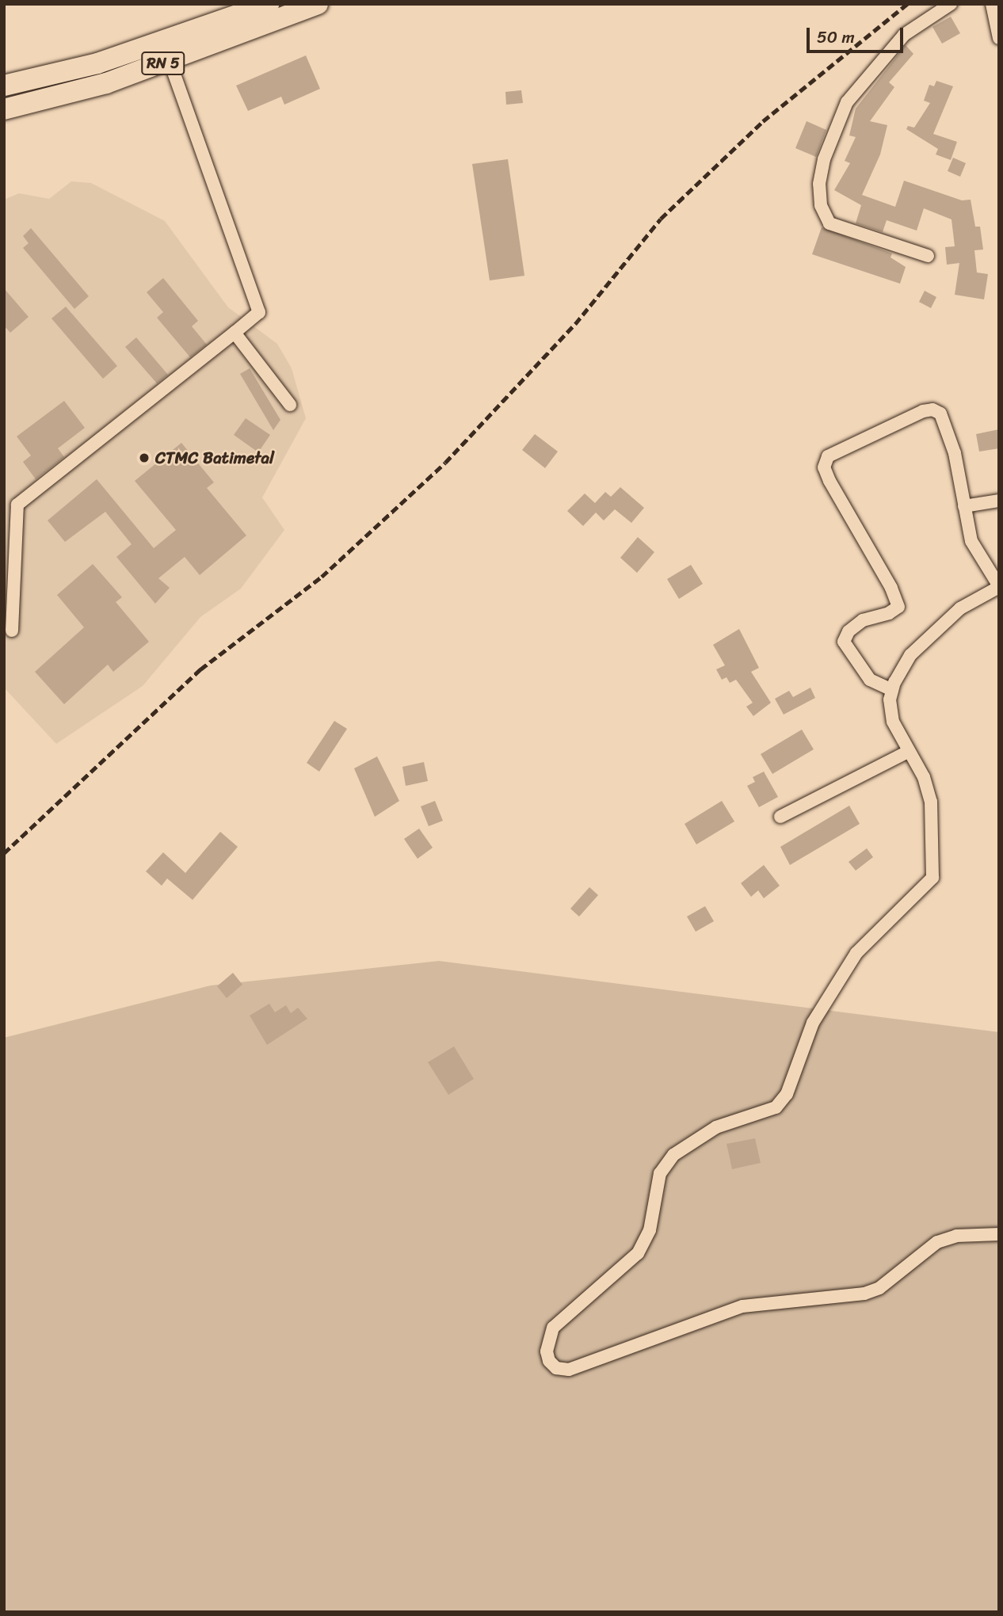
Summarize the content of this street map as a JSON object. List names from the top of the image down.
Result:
{
  "streets": {
    "highway": ["RN 5"]
  },
  "places": ["CTMC Batimetal"],
  "scale_bar": "50 m"
}
